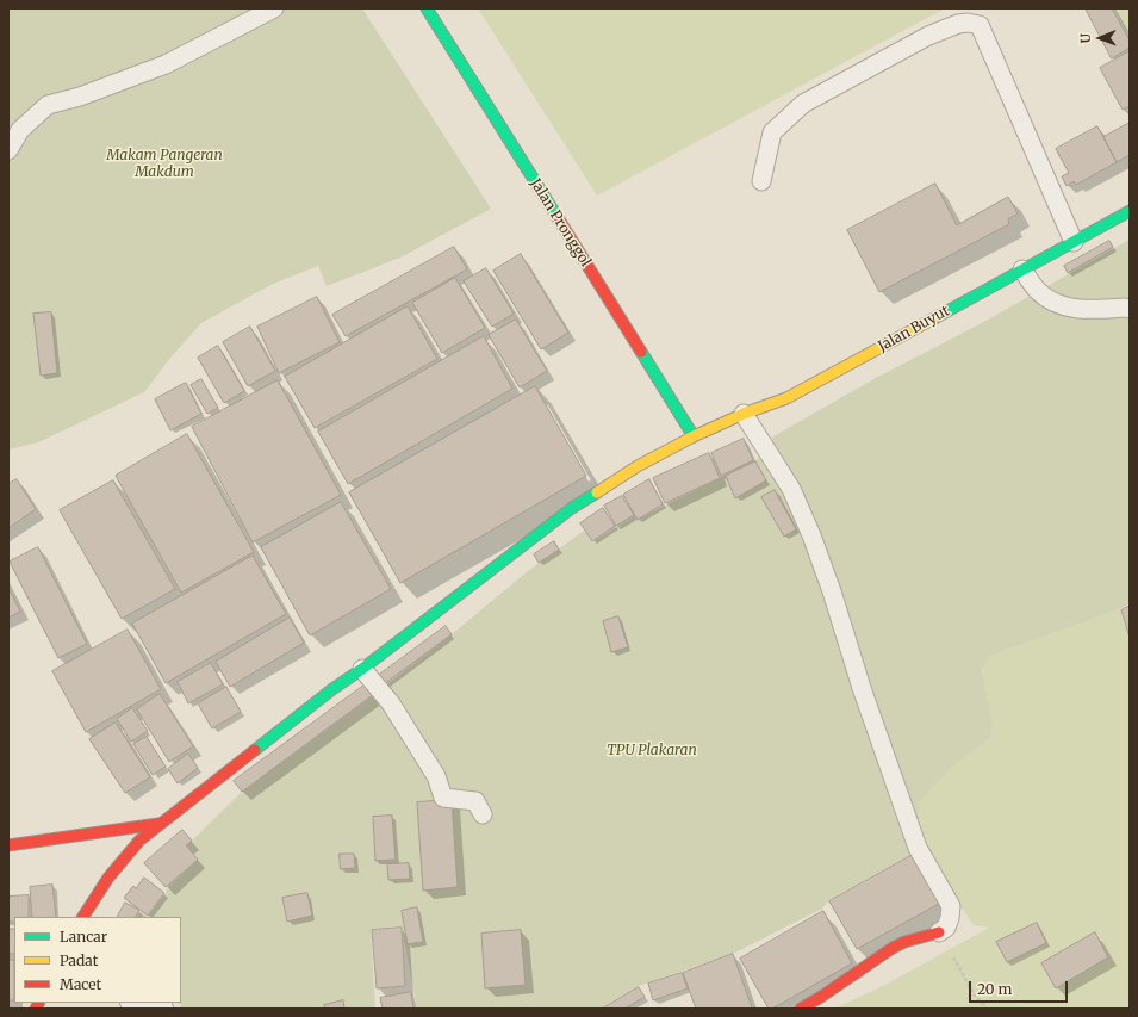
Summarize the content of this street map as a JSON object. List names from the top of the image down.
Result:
{
  "streets": {
    "street": ["Jalan Pronggol", "Jalan Buyut"]
  },
  "crossings": [
    ["Jalan Pronggol", "Jalan Buyut"]
  ],
  "parks": ["Makam Pangeran Makdum", "TPU Plakaran"],
  "legend": ["Lancar", "Padat", "Macet"],
  "scale_bar": "20 m",
  "north": "left"
}
